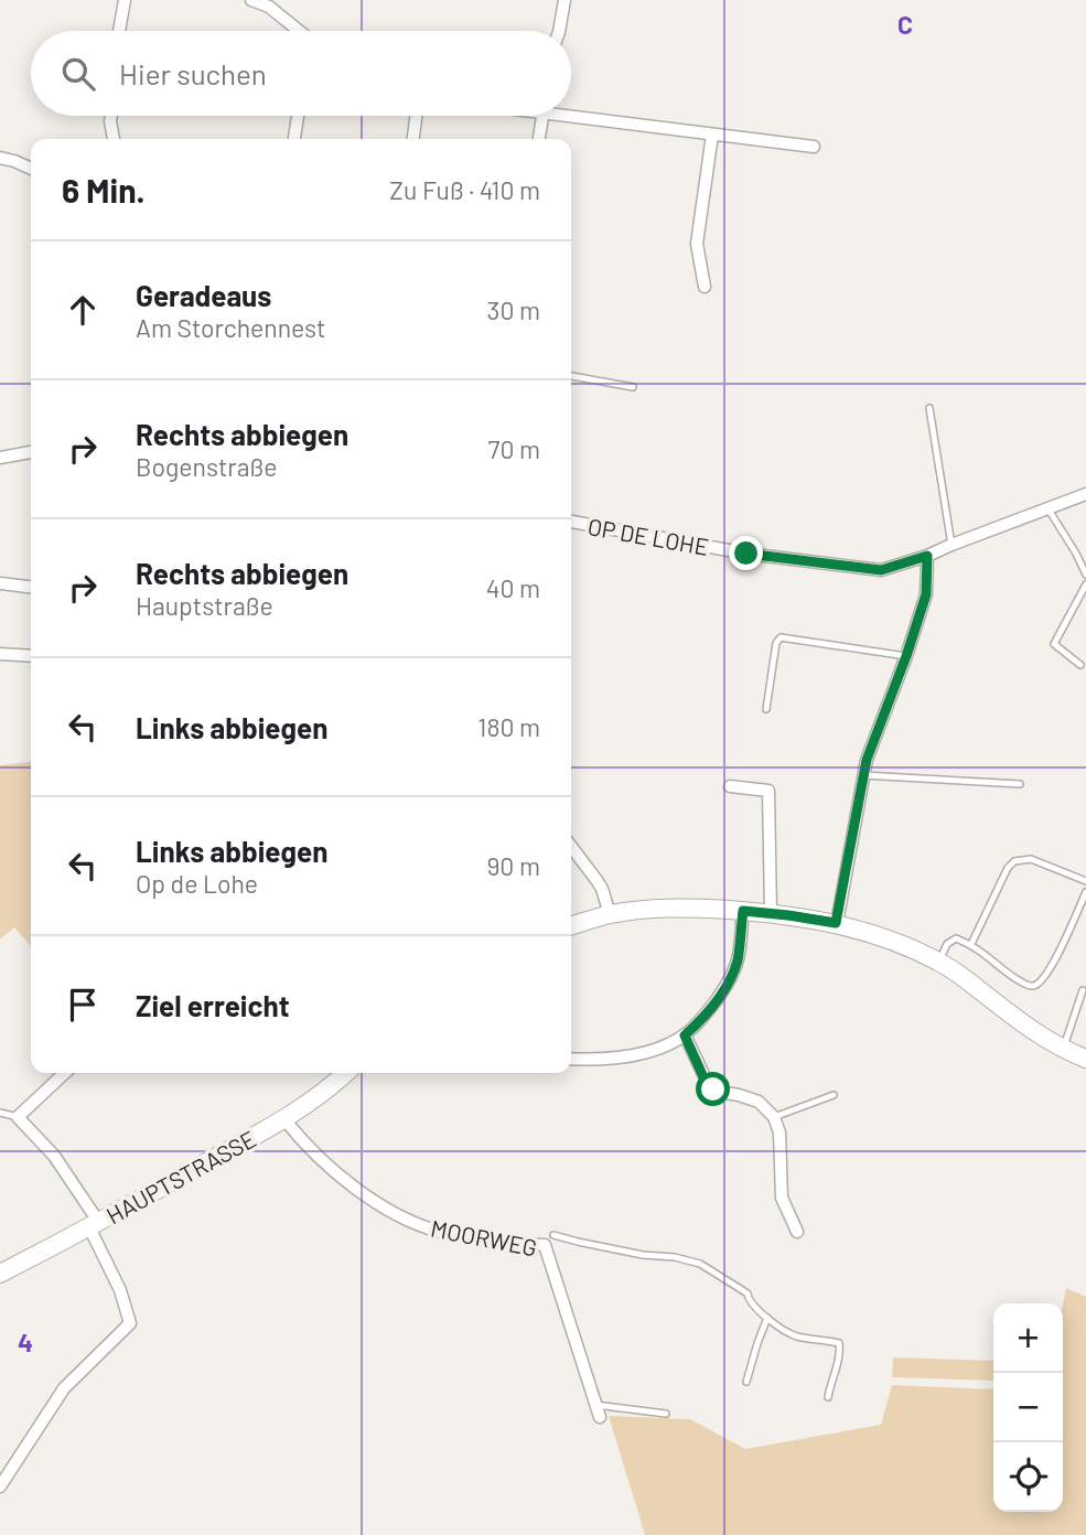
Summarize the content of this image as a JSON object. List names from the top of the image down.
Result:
{
  "streets": {
    "main road": ["HAUPTSTRASSE"],
    "street": ["OP DE LOHE", "MOORWEG"]
  },
  "crossings": [
    ["HAUPTSTRASSE", "MOORWEG"]
  ],
  "page": {
    "search": "Hier suchen",
    "heading": ["6 Min.", "Zu Fuß · 410 m"],
    "list": [
      ["Geradeaus", "Am Storchennest", "30 m"],
      ["Rechts abbiegen", "Bogenstraße", "70 m"],
      ["Rechts abbiegen", "Hauptstraße", "40 m"],
      ["Links abbiegen", "180 m"],
      ["Links abbiegen", "Op de Lohe", "90 m"],
      "Ziel erreicht"
    ],
    "map_buttons": ["+", "−"]
  },
  "grid": {
    "columns": ["C"],
    "rows": ["4"]
  }
}
